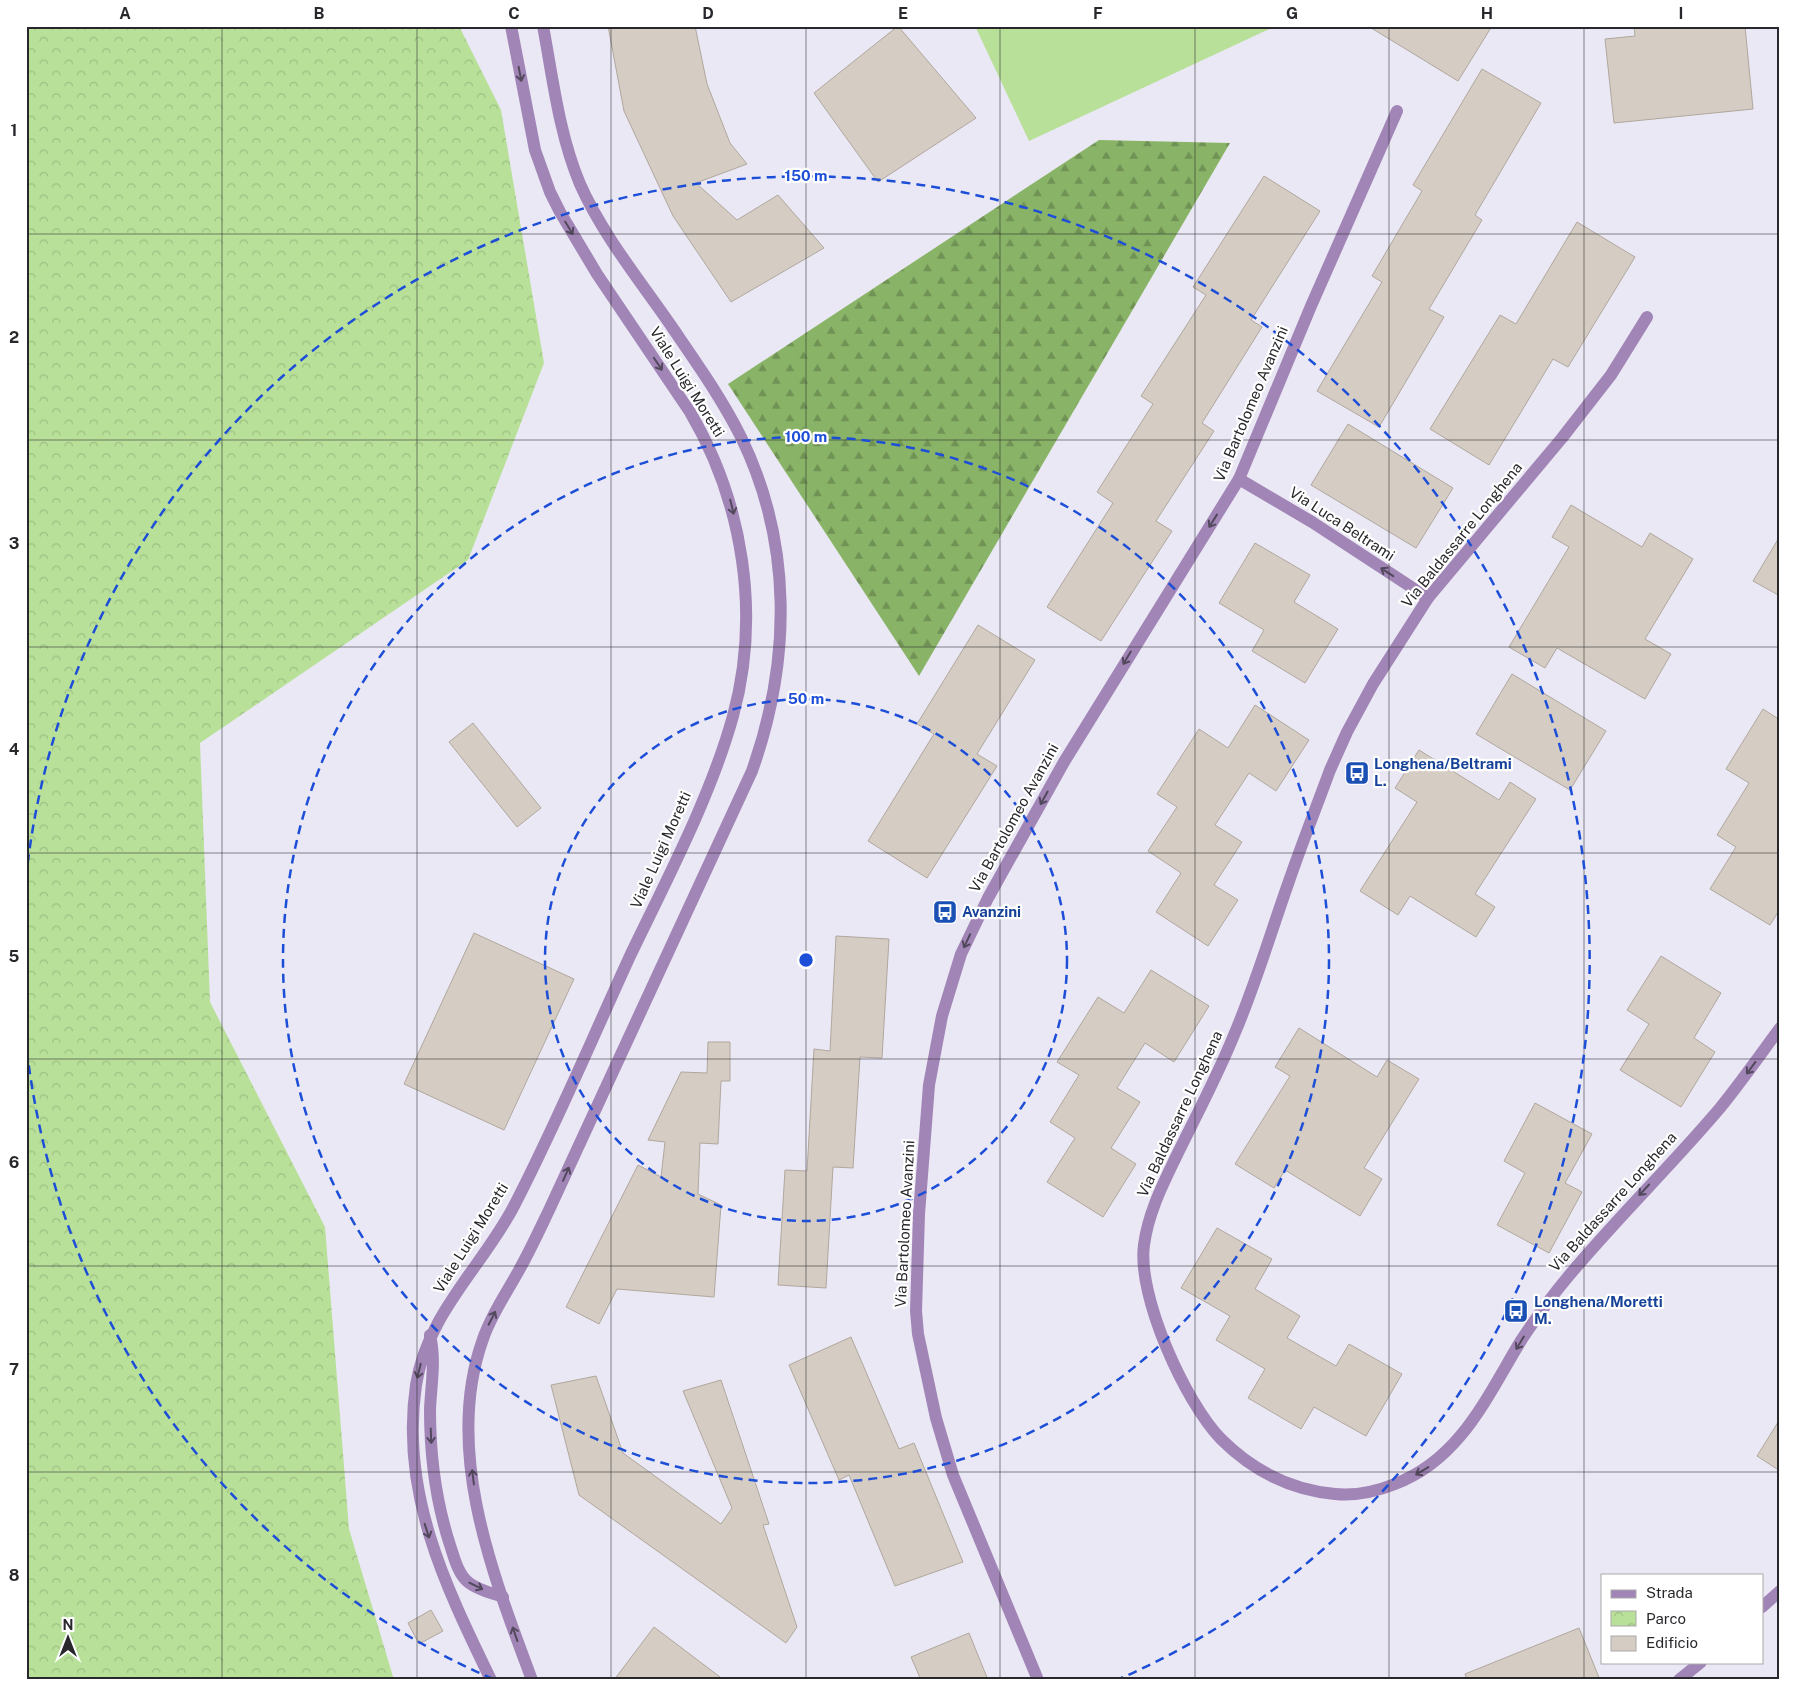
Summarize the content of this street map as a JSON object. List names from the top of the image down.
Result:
{
  "streets": {
    "street": [
      "Viale Luigi Moretti",
      "Via Bartolomeo Avanzini",
      "Via Luca Beltrami",
      "Via Baldassarre Longhena"
    ]
  },
  "crossings": [
    ["Via Bartolomeo Avanzini", "Via Luca Beltrami"],
    ["Via Luca Beltrami", "Via Baldassarre Longhena"]
  ],
  "one_way": ["Via Bartolomeo Avanzini", "Via Luca Beltrami"],
  "places": {
    "bus stop": ["Longhena/Beltrami L.", "Avanzini", "Longhena/Moretti M."]
  },
  "legend": ["Strada", "Parco", "Edificio"],
  "north": "top",
  "grid": {
    "columns": [
      "A",
      "B",
      "C",
      "D",
      "E",
      "F",
      "G",
      "H",
      "I"
    ],
    "rows": [
      "1",
      "2",
      "3",
      "4",
      "5",
      "6",
      "7",
      "8"
    ]
  },
  "rings": ["150 m", "100 m", "50 m"]
}
